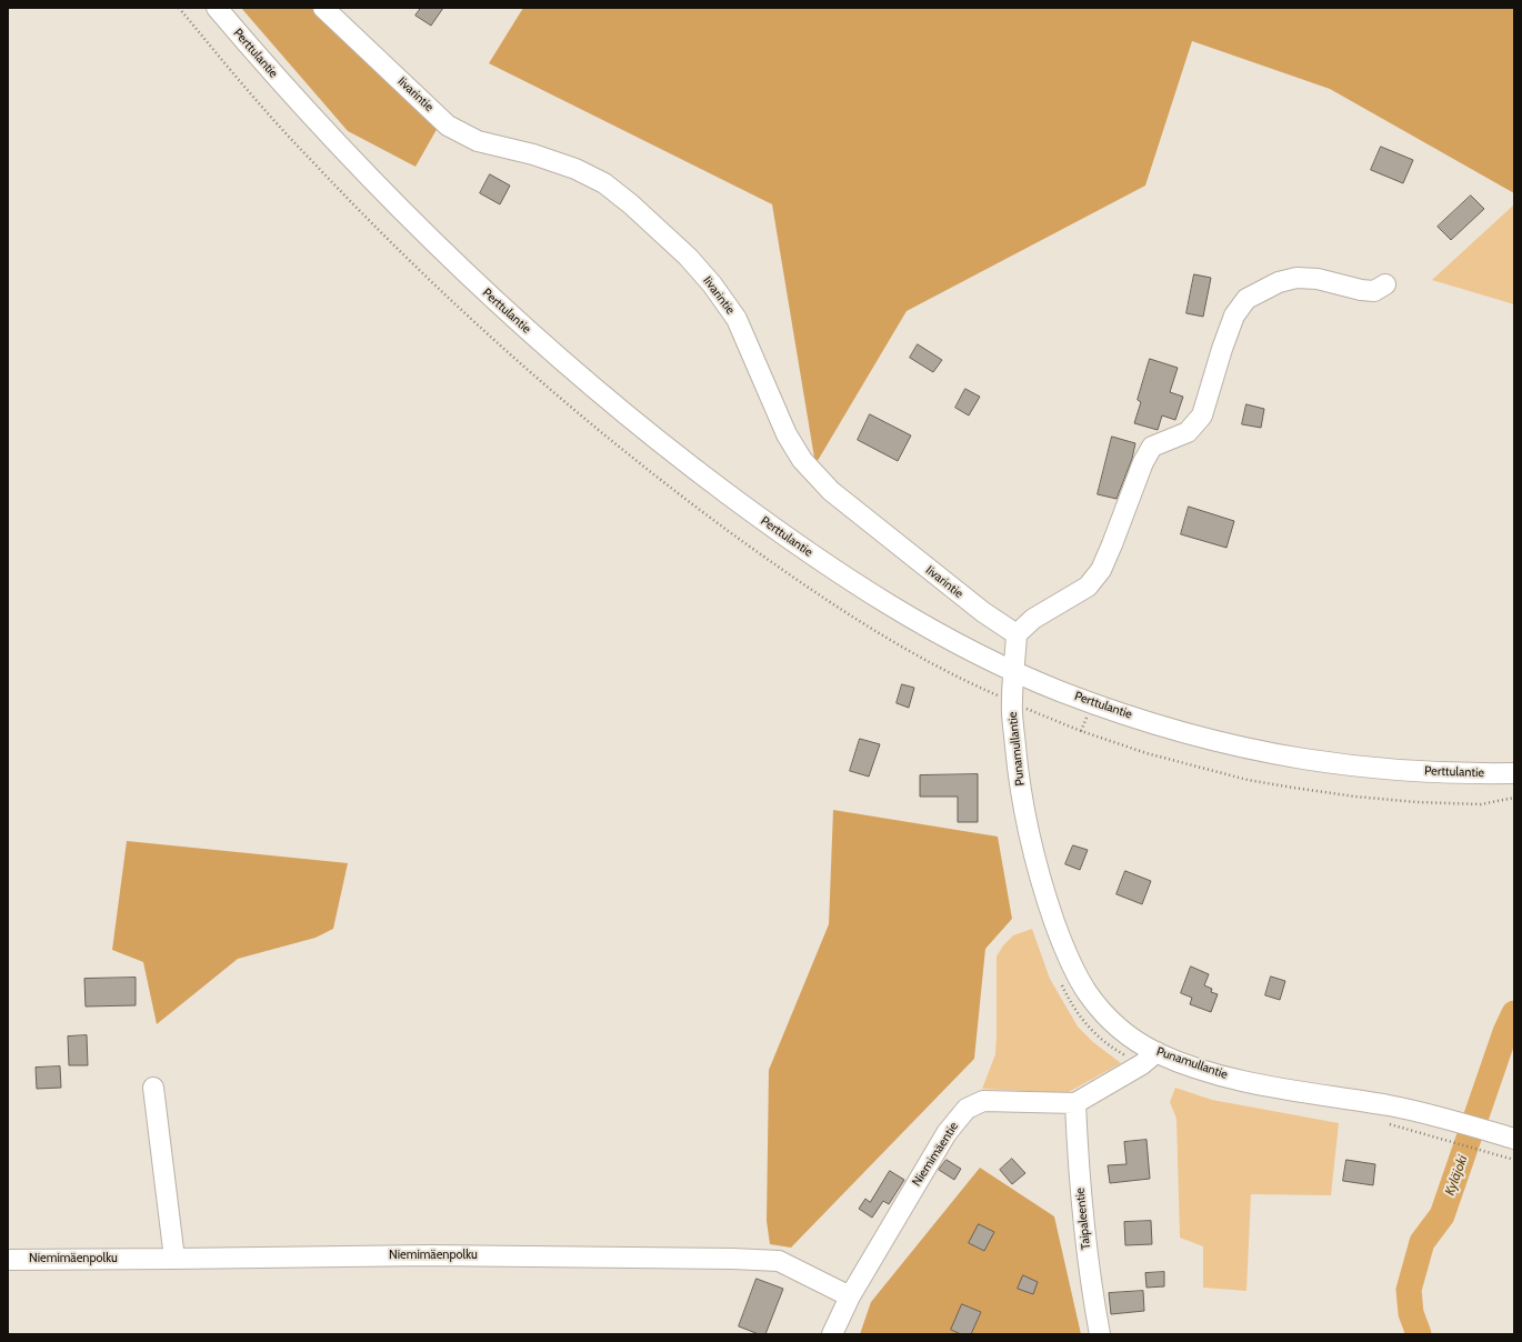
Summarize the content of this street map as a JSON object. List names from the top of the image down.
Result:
{
  "streets": {
    "street": [
      "Perttulantie",
      "Iivarintie",
      "Punamullantie",
      "Niemimäentie",
      "Taipaleentie",
      "Niemimäenpolku"
    ]
  },
  "crossings": [
    ["Perttulantie", "Punamullantie"],
    ["Niemimäentie", "Taipaleentie"],
    ["Niemimäentie", "Niemimäenpolku"]
  ],
  "water": ["Kyläjoki"]
}
